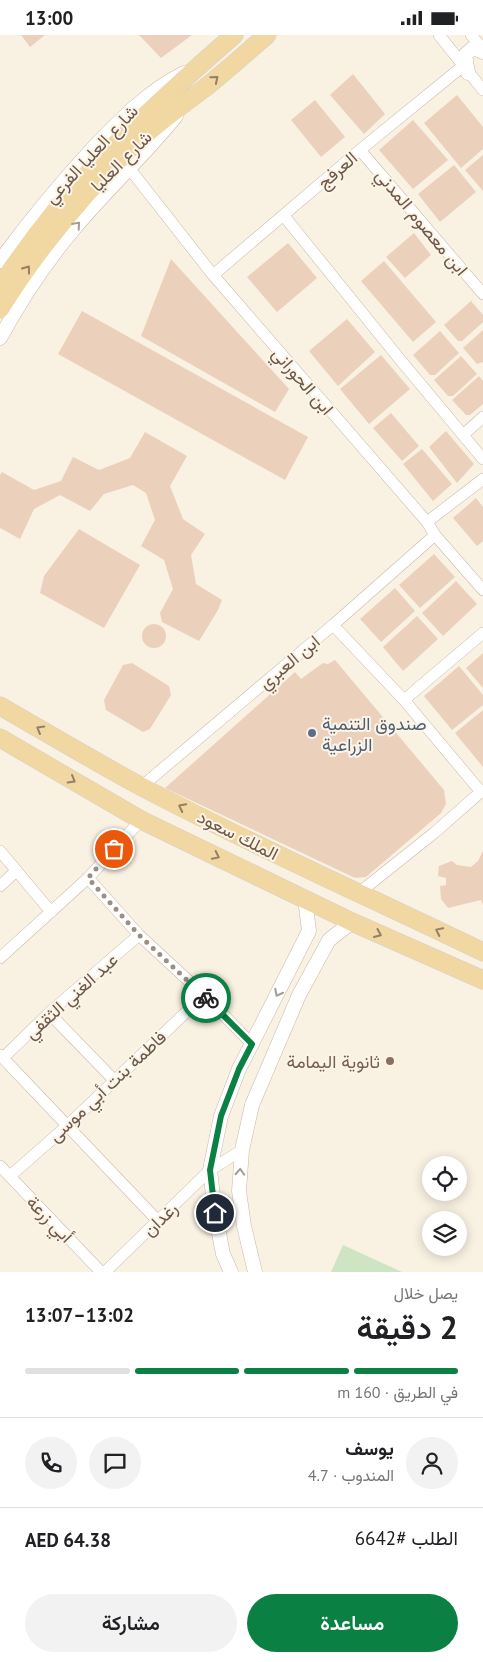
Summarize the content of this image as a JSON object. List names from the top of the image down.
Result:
{
  "streets": {
    "main road": ["شارع العليا", "الملك سعود"],
    "street": [
      "شارع العليا الفرعي",
      "العرفج",
      "ابن معصوم المدني",
      "ابن الحوراني",
      "ابن العبري",
      "عبد الغني الثقفي",
      "فاطمة بنت أبي موسى",
      "أبي زرعة",
      "رغدان"
    ]
  },
  "crossings": [
    ["شارع العليا الفرعي", "شارع العليا"],
    ["العرفج", "ابن معصوم المدني"],
    ["العرفج", "ابن الحوراني"],
    ["ابن الحوراني", "ابن العبري"],
    ["ابن العبري", "الملك سعود"],
    ["فاطمة بنت أبي موسى", "أبي زرعة"]
  ],
  "places": ["صندوق التنمية الزراعية", "ثانوية اليمامة"],
  "page": {
    "status": "13:00",
    "heading": ["2 دقيقة", "يصل خلال", "13:02–13:07"],
    "panel": [
      "يوسف",
      "المندوب · 4.7",
      "الطلب #6642",
      "AED 64.38"
    ],
    "bar": "في الطريق · 160 m",
    "buttons": ["مساعدة", "مشاركة"]
  }
}
